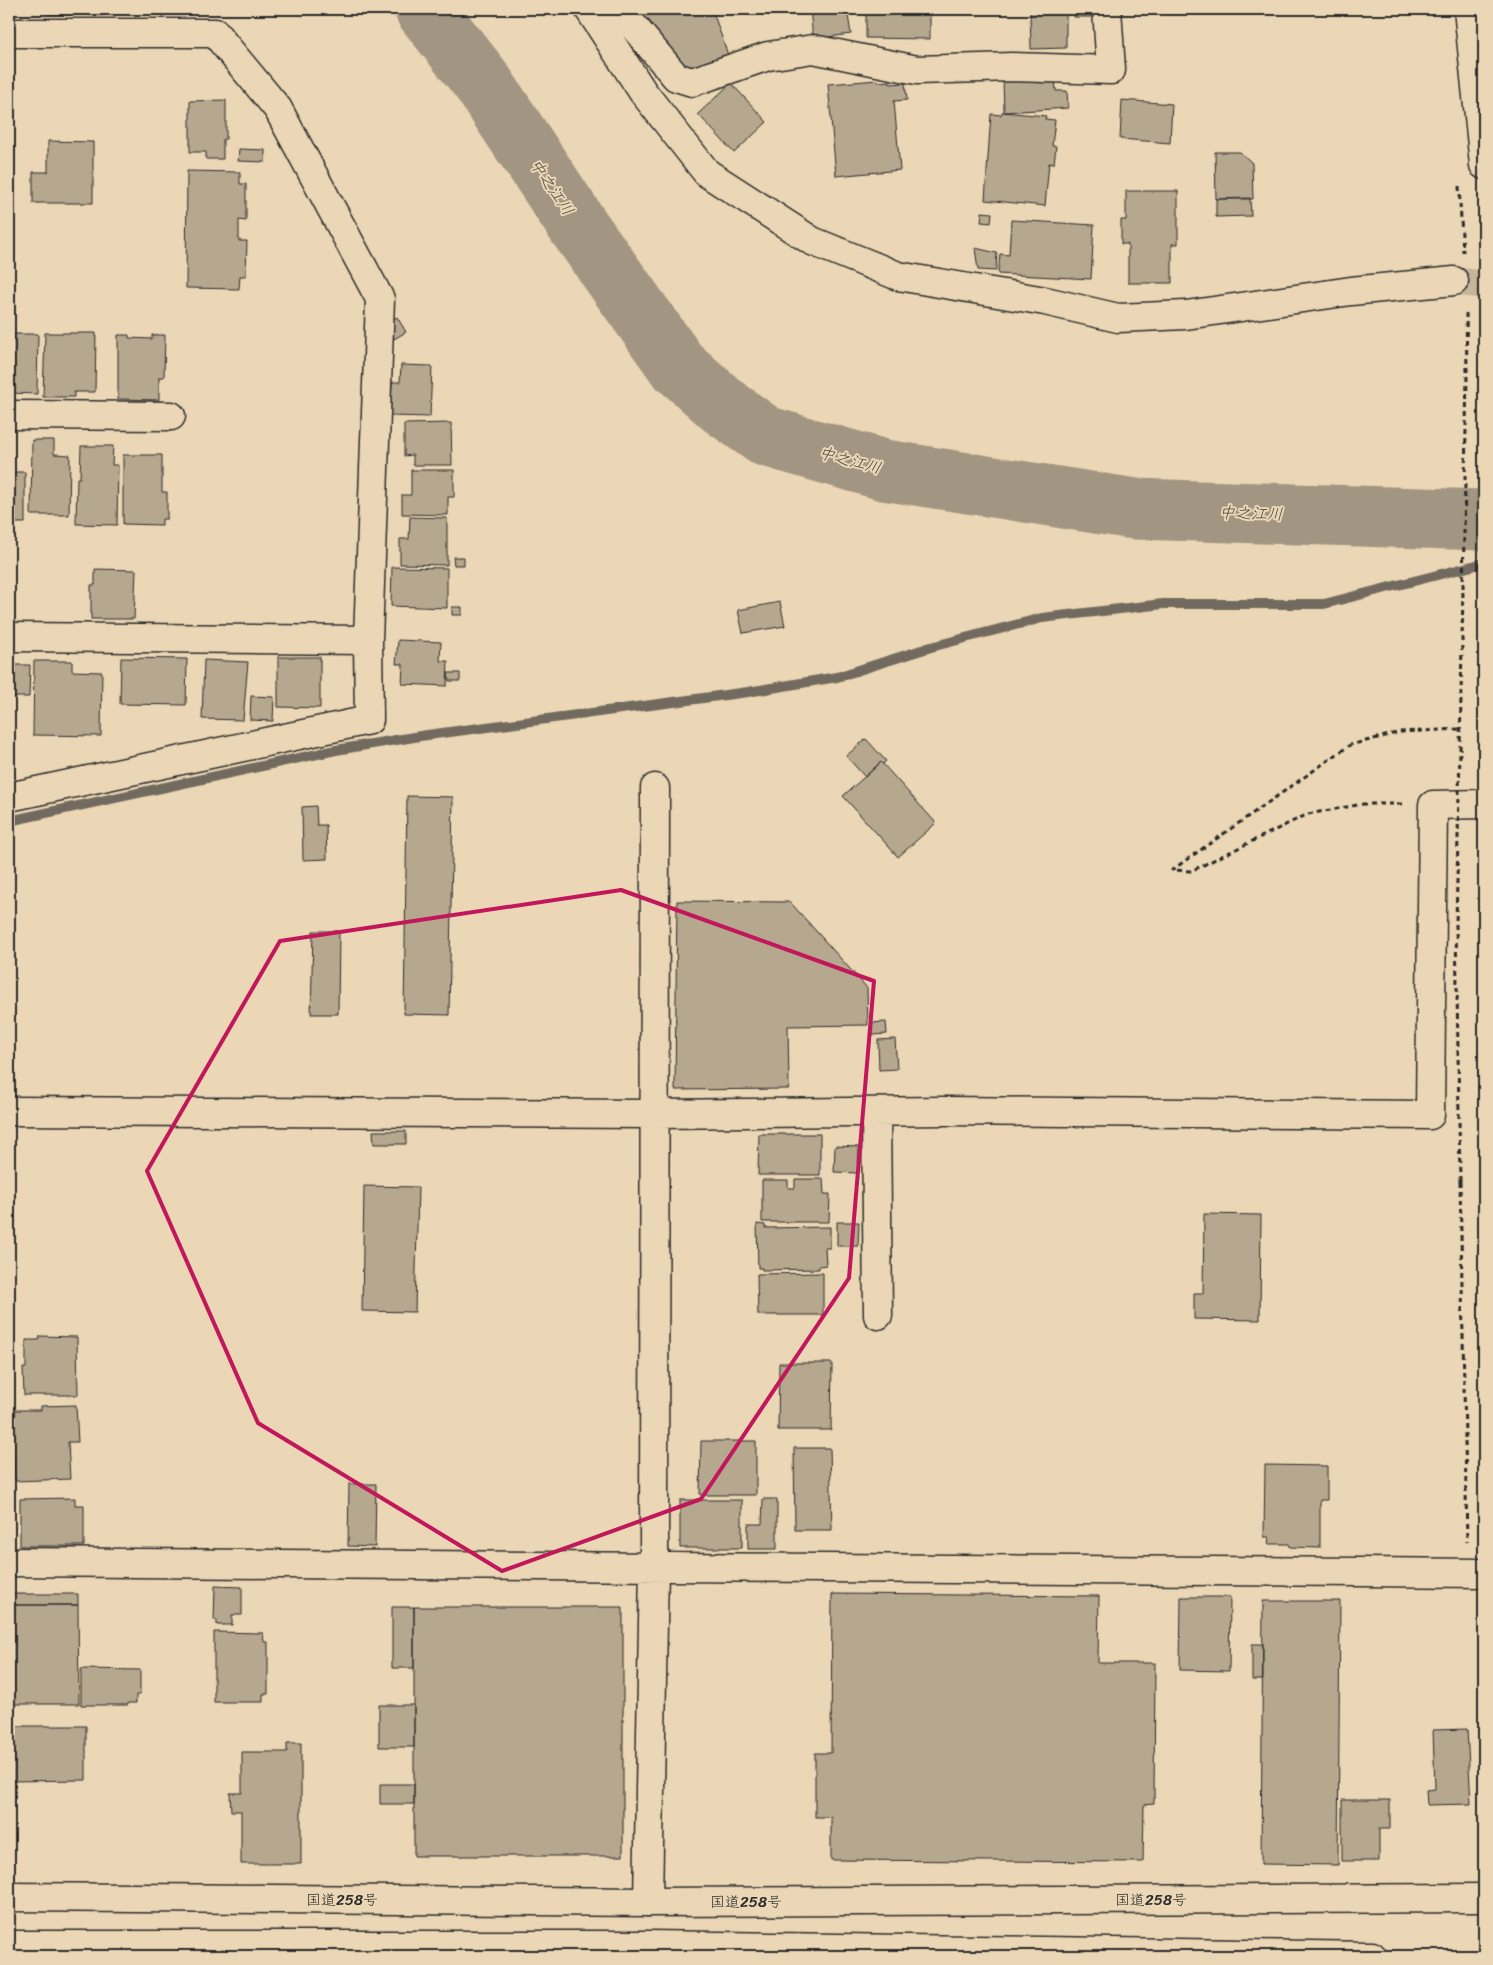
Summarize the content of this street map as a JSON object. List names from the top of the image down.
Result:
{
  "streets": {
    "main road": ["国道258号"]
  },
  "water": ["中之江川"]
}
